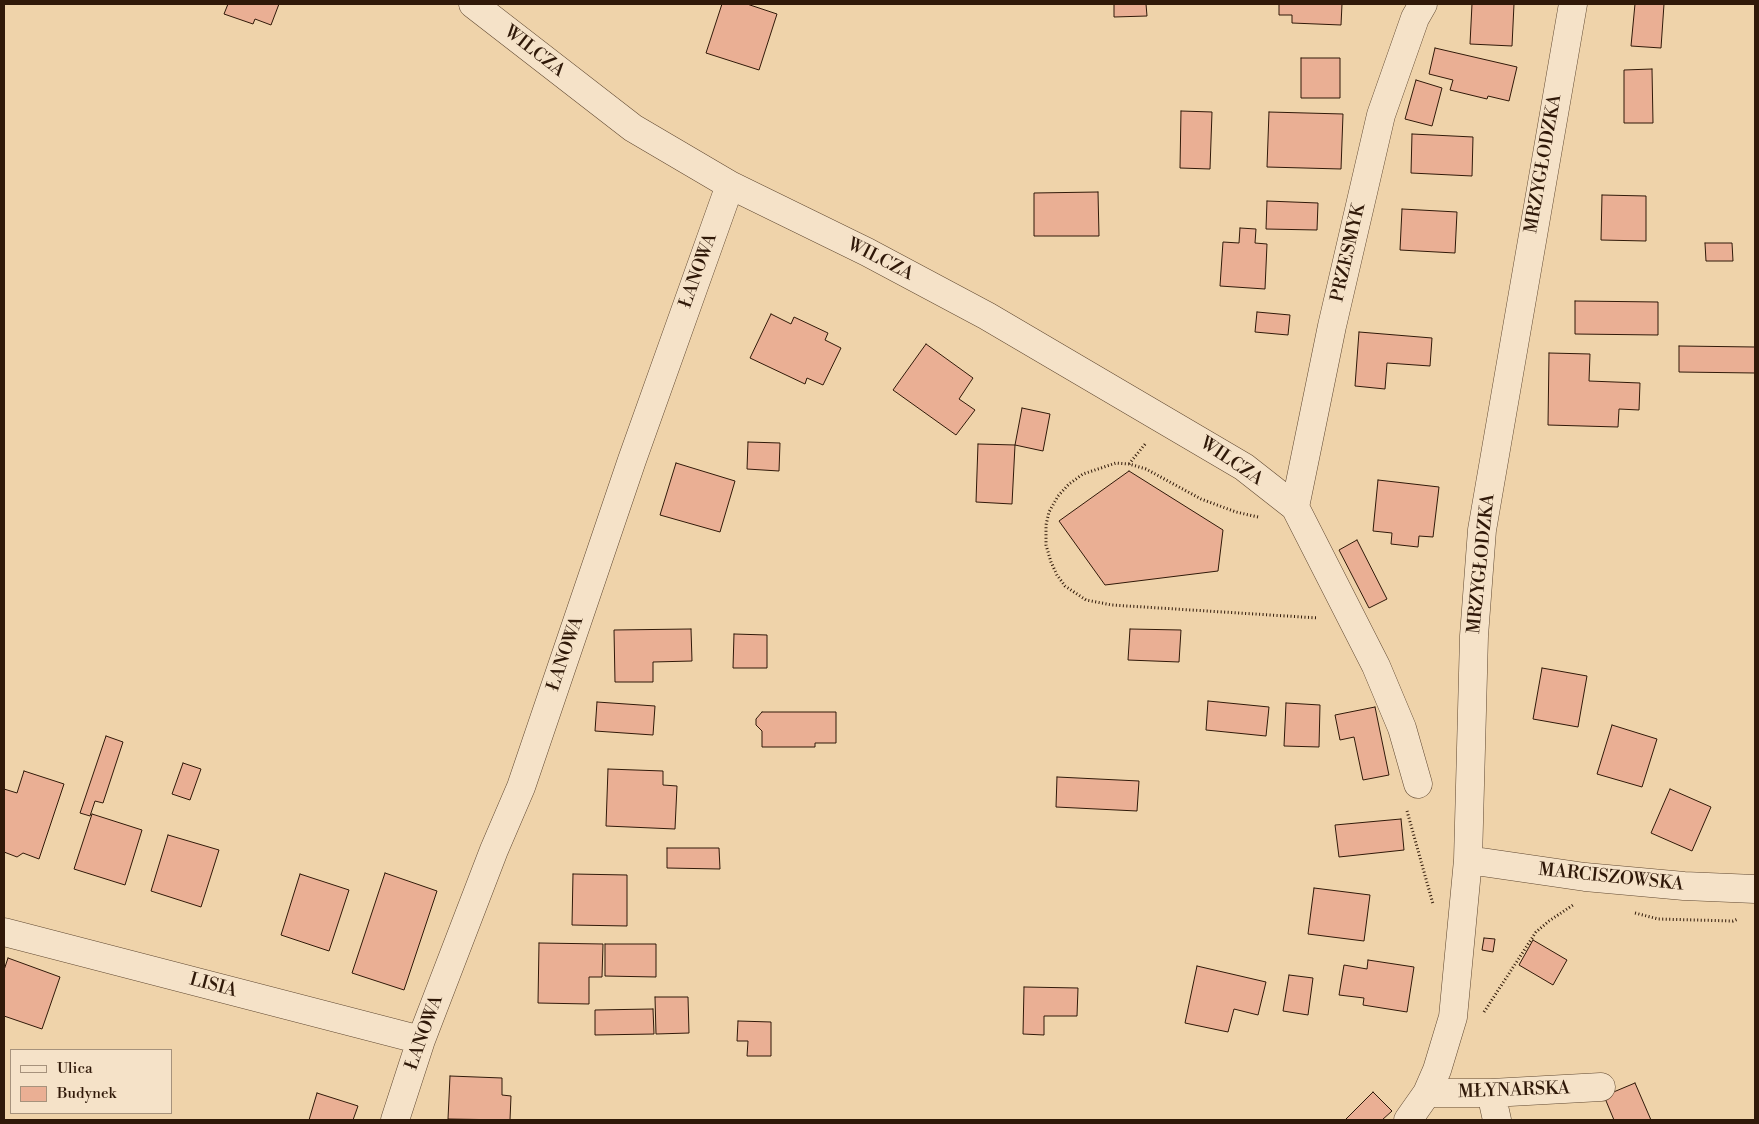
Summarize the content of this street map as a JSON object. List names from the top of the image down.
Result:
{
  "streets": {
    "street": [
      "WILCZA",
      "MRZYGŁODZKA",
      "PRZESMYK",
      "ŁANOWA",
      "MARCISZOWSKA",
      "LISIA",
      "MŁYNARSKA"
    ]
  },
  "crossings": [
    ["WILCZA", "PRZESMYK"],
    ["WILCZA", "ŁANOWA"],
    ["MRZYGŁODZKA", "MARCISZOWSKA"],
    ["MRZYGŁODZKA", "MŁYNARSKA"],
    ["ŁANOWA", "LISIA"]
  ],
  "legend": ["Ulica", "Budynek"]
}
